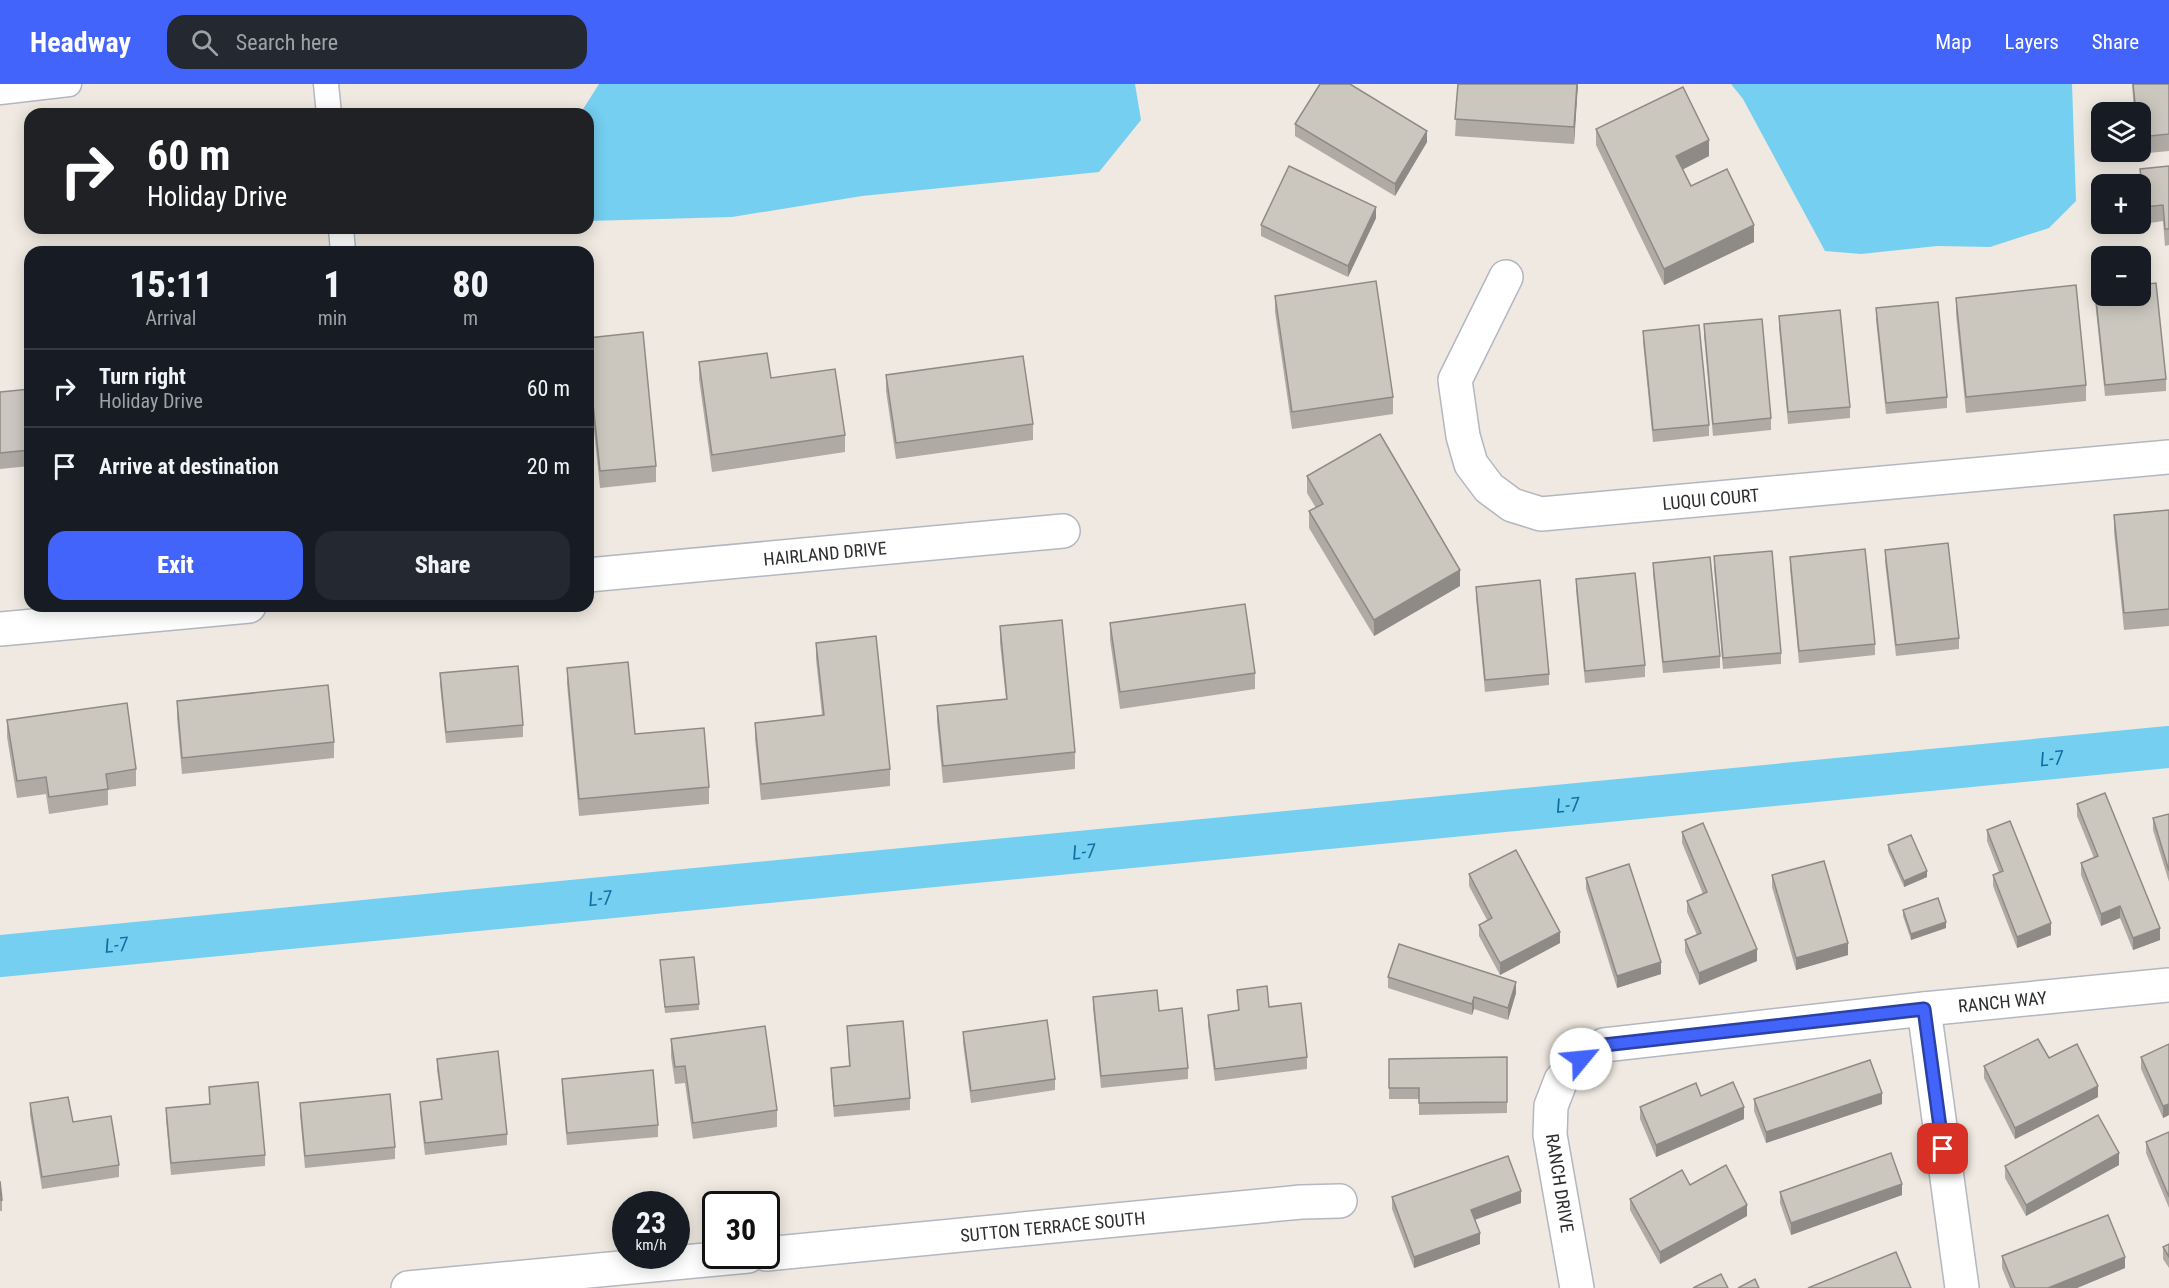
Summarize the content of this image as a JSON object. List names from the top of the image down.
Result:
{
  "streets": {
    "street": [
      "LUQUI COURT",
      "HAIRLAND DRIVE",
      "RANCH WAY",
      "RANCH DRIVE",
      "SUTTON TERRACE SOUTH"
    ]
  },
  "crossings": [
    ["RANCH WAY", "RANCH DRIVE"]
  ],
  "water": ["L-7"],
  "page": {
    "header": "Headway",
    "search": "Search here",
    "nav": ["Map", "Layers", "Share"],
    "map_buttons": ["+", "−"],
    "turn": ["60 m", "Holiday Drive"],
    "eta": [
      "15:11",
      "Arrival",
      "1",
      "min",
      "80",
      "m"
    ],
    "list": [
      {
        "name": "Turn right",
        "note": "Holiday Drive",
        "value": "60 m"
      },
      {
        "name": "Arrive at destination",
        "value": "20 m"
      }
    ],
    "buttons": ["Exit", "Share"],
    "speed": "23 km/h",
    "limit": "30"
  }
}
